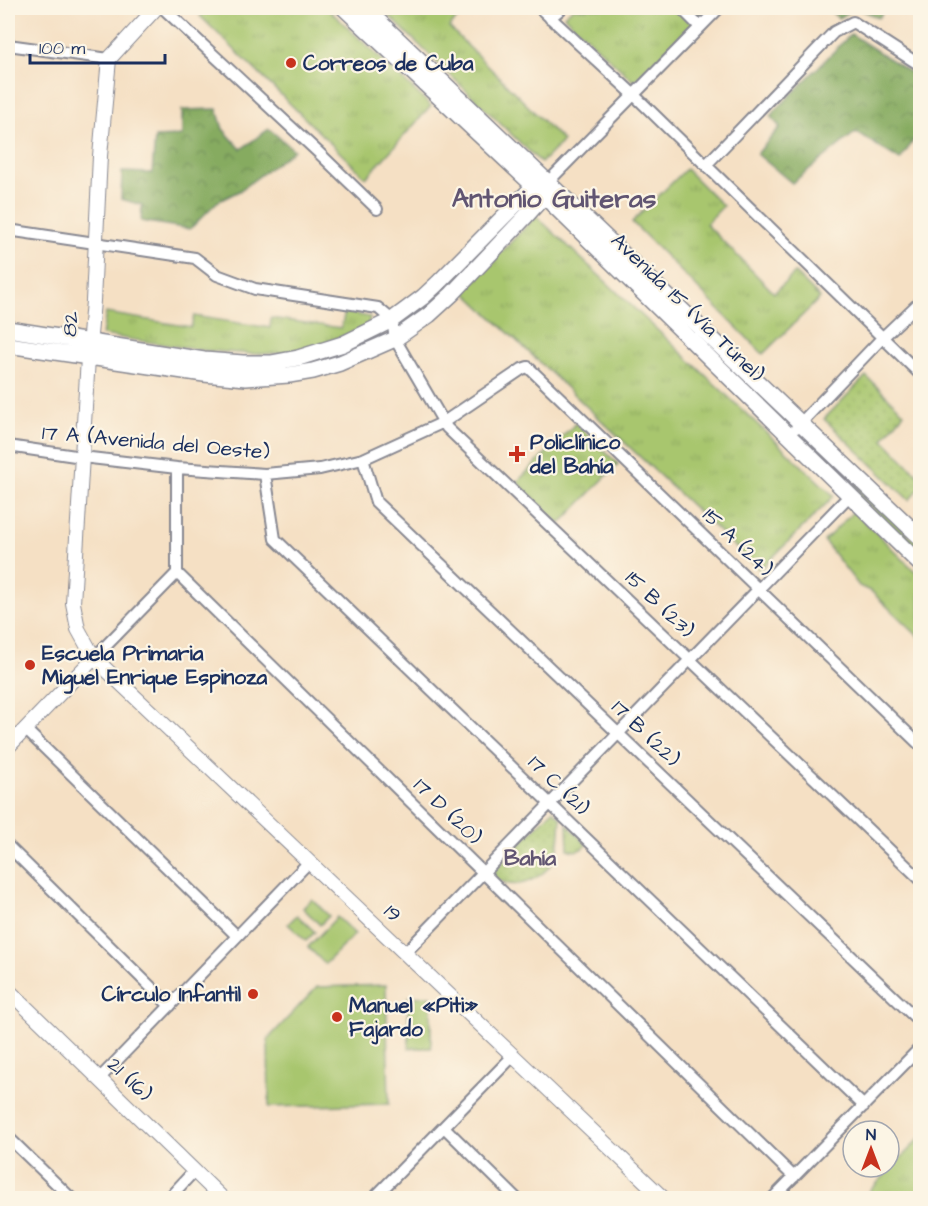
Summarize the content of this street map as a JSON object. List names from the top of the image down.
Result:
{
  "streets": {
    "main road": ["Avenida 15 (Vía Túnel)"],
    "street": [
      "82",
      "17 A (Avenida del Oeste)",
      "15 A (24)",
      "15 B (23)",
      "17 B (22)",
      "17 C (21)",
      "17 D (20)",
      "19",
      "21 (16)"
    ]
  },
  "crossings": [
    ["82", "17 A (Avenida del Oeste)"],
    ["82", "19"],
    ["17 A (Avenida del Oeste)", "15 A (24)"],
    ["17 A (Avenida del Oeste)", "15 B (23)"],
    ["17 A (Avenida del Oeste)", "17 B (22)"],
    ["17 A (Avenida del Oeste)", "17 C (21)"]
  ],
  "districts": ["Antonio Guiteras", "Bahía"],
  "places": {
    "other": [
      "Correos de Cuba",
      "Escuela Primaria Miguel Enrique Espinoza",
      "Círculo Infantil",
      "Manuel «Piti» Fajardo"
    ],
    "health": ["Policlínico del Bahía"]
  },
  "scale_bar": "100 m",
  "north": "top"
}
